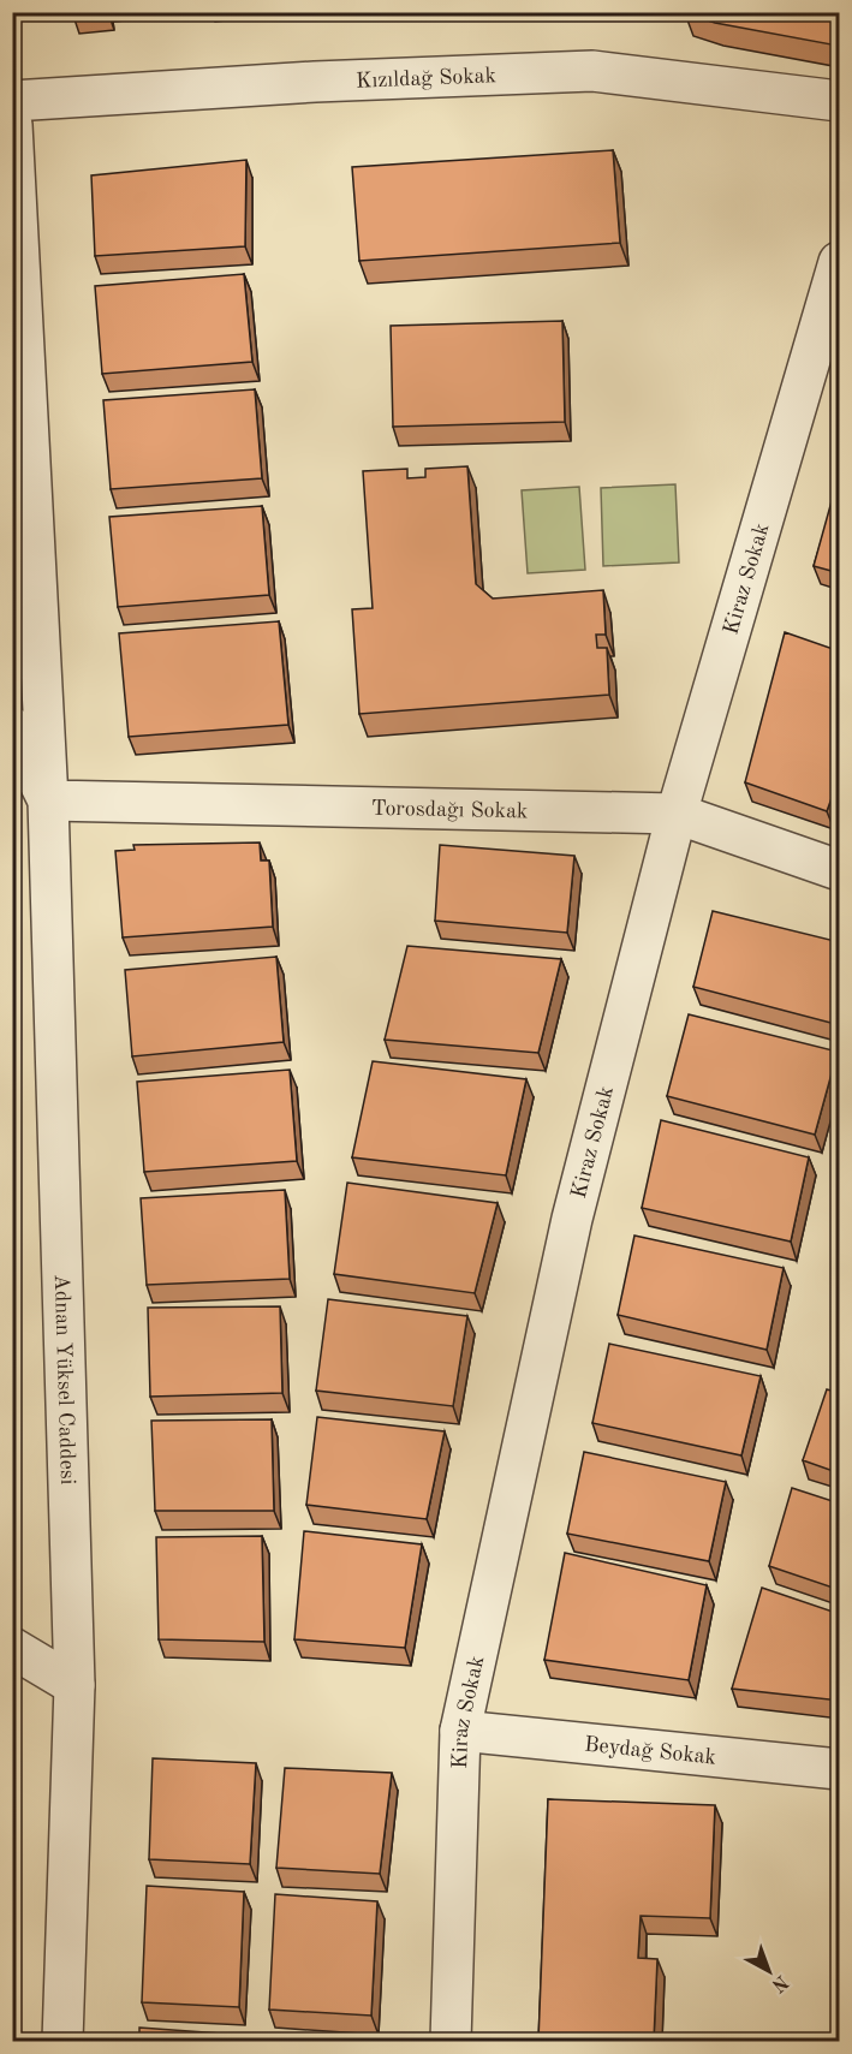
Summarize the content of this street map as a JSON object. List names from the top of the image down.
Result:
{
  "streets": {
    "street": [
      "Kızıldağ Sokak",
      "Kiraz Sokak",
      "Torosdağı Sokak",
      "Adnan Yüksel Caddesi",
      "Beydağ Sokak"
    ]
  },
  "crossings": [
    ["Kiraz Sokak", "Torosdağı Sokak"],
    ["Kiraz Sokak", "Beydağ Sokak"],
    ["Torosdağı Sokak", "Adnan Yüksel Caddesi"]
  ],
  "north": "bottom right"
}
